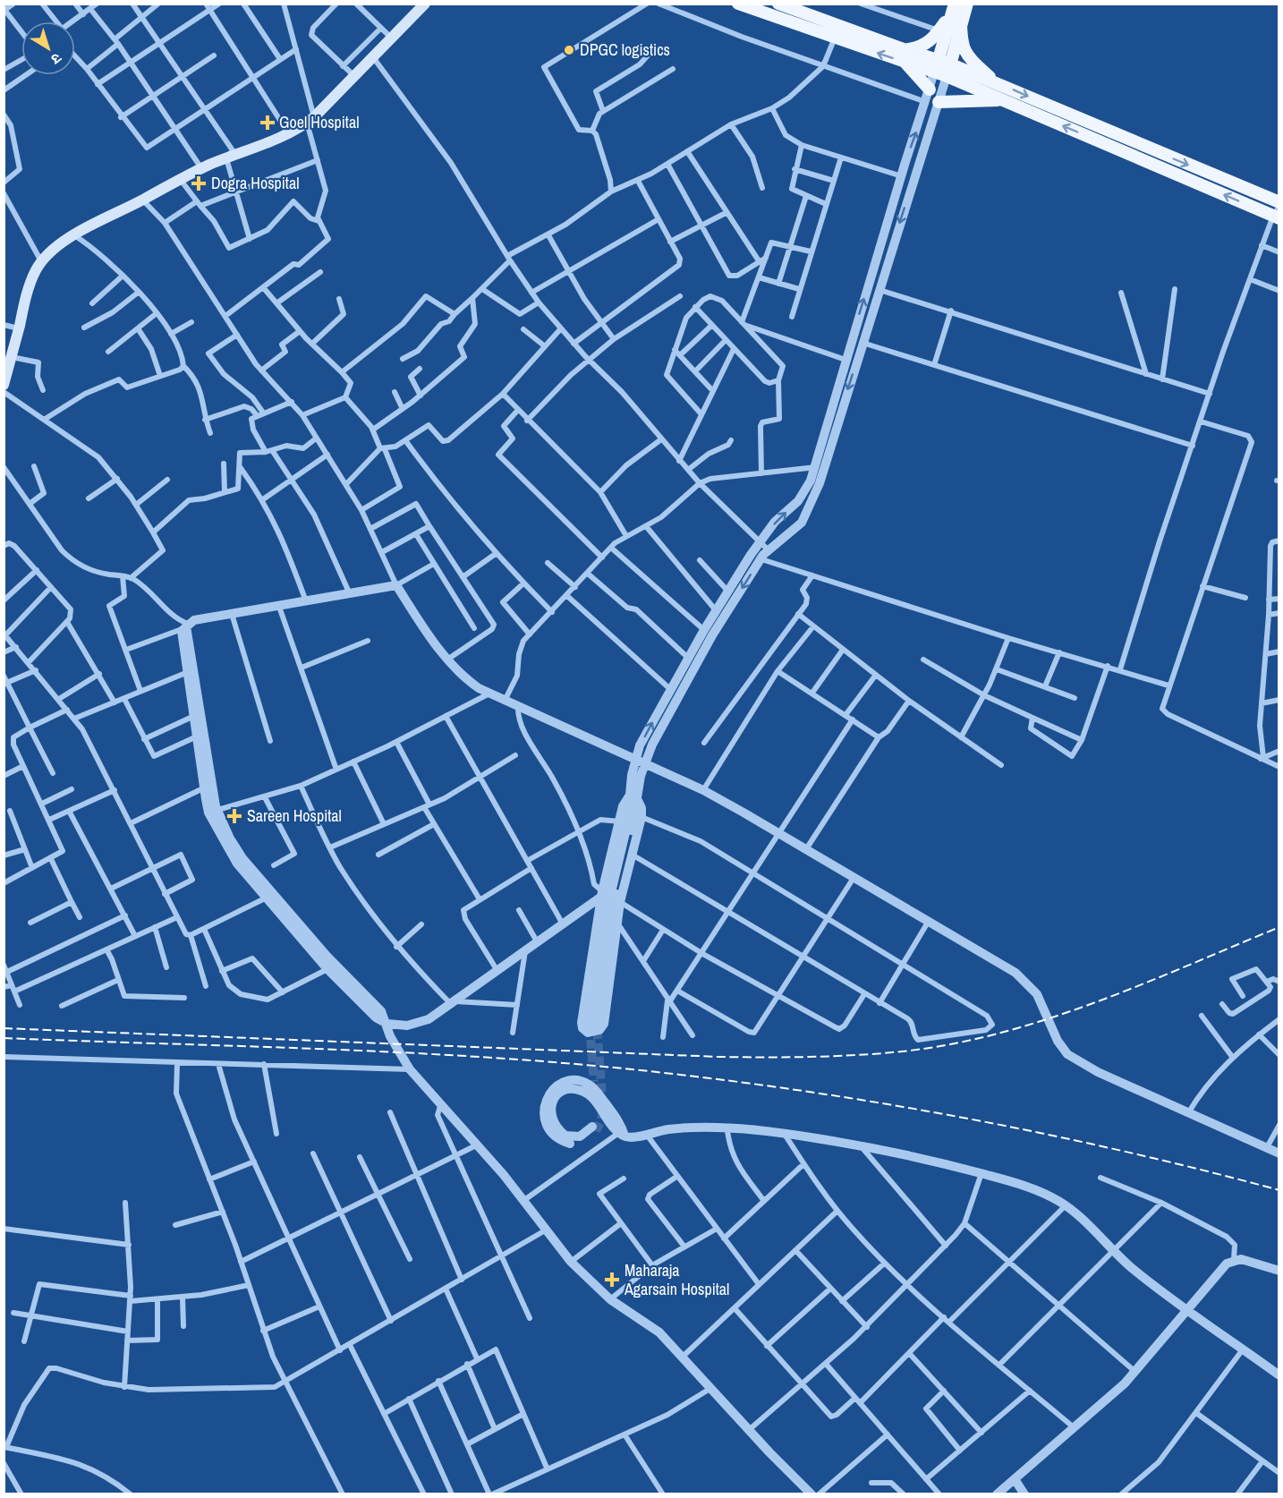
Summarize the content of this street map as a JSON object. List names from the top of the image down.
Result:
{
  "places": {
    "other": ["DPGC logistics"],
    "health": [
      "Goel Hospital",
      "Dogra Hospital",
      "Sareen Hospital",
      "Maharaja Agarsain Hospital"
    ]
  },
  "north": "bottom right"
}
